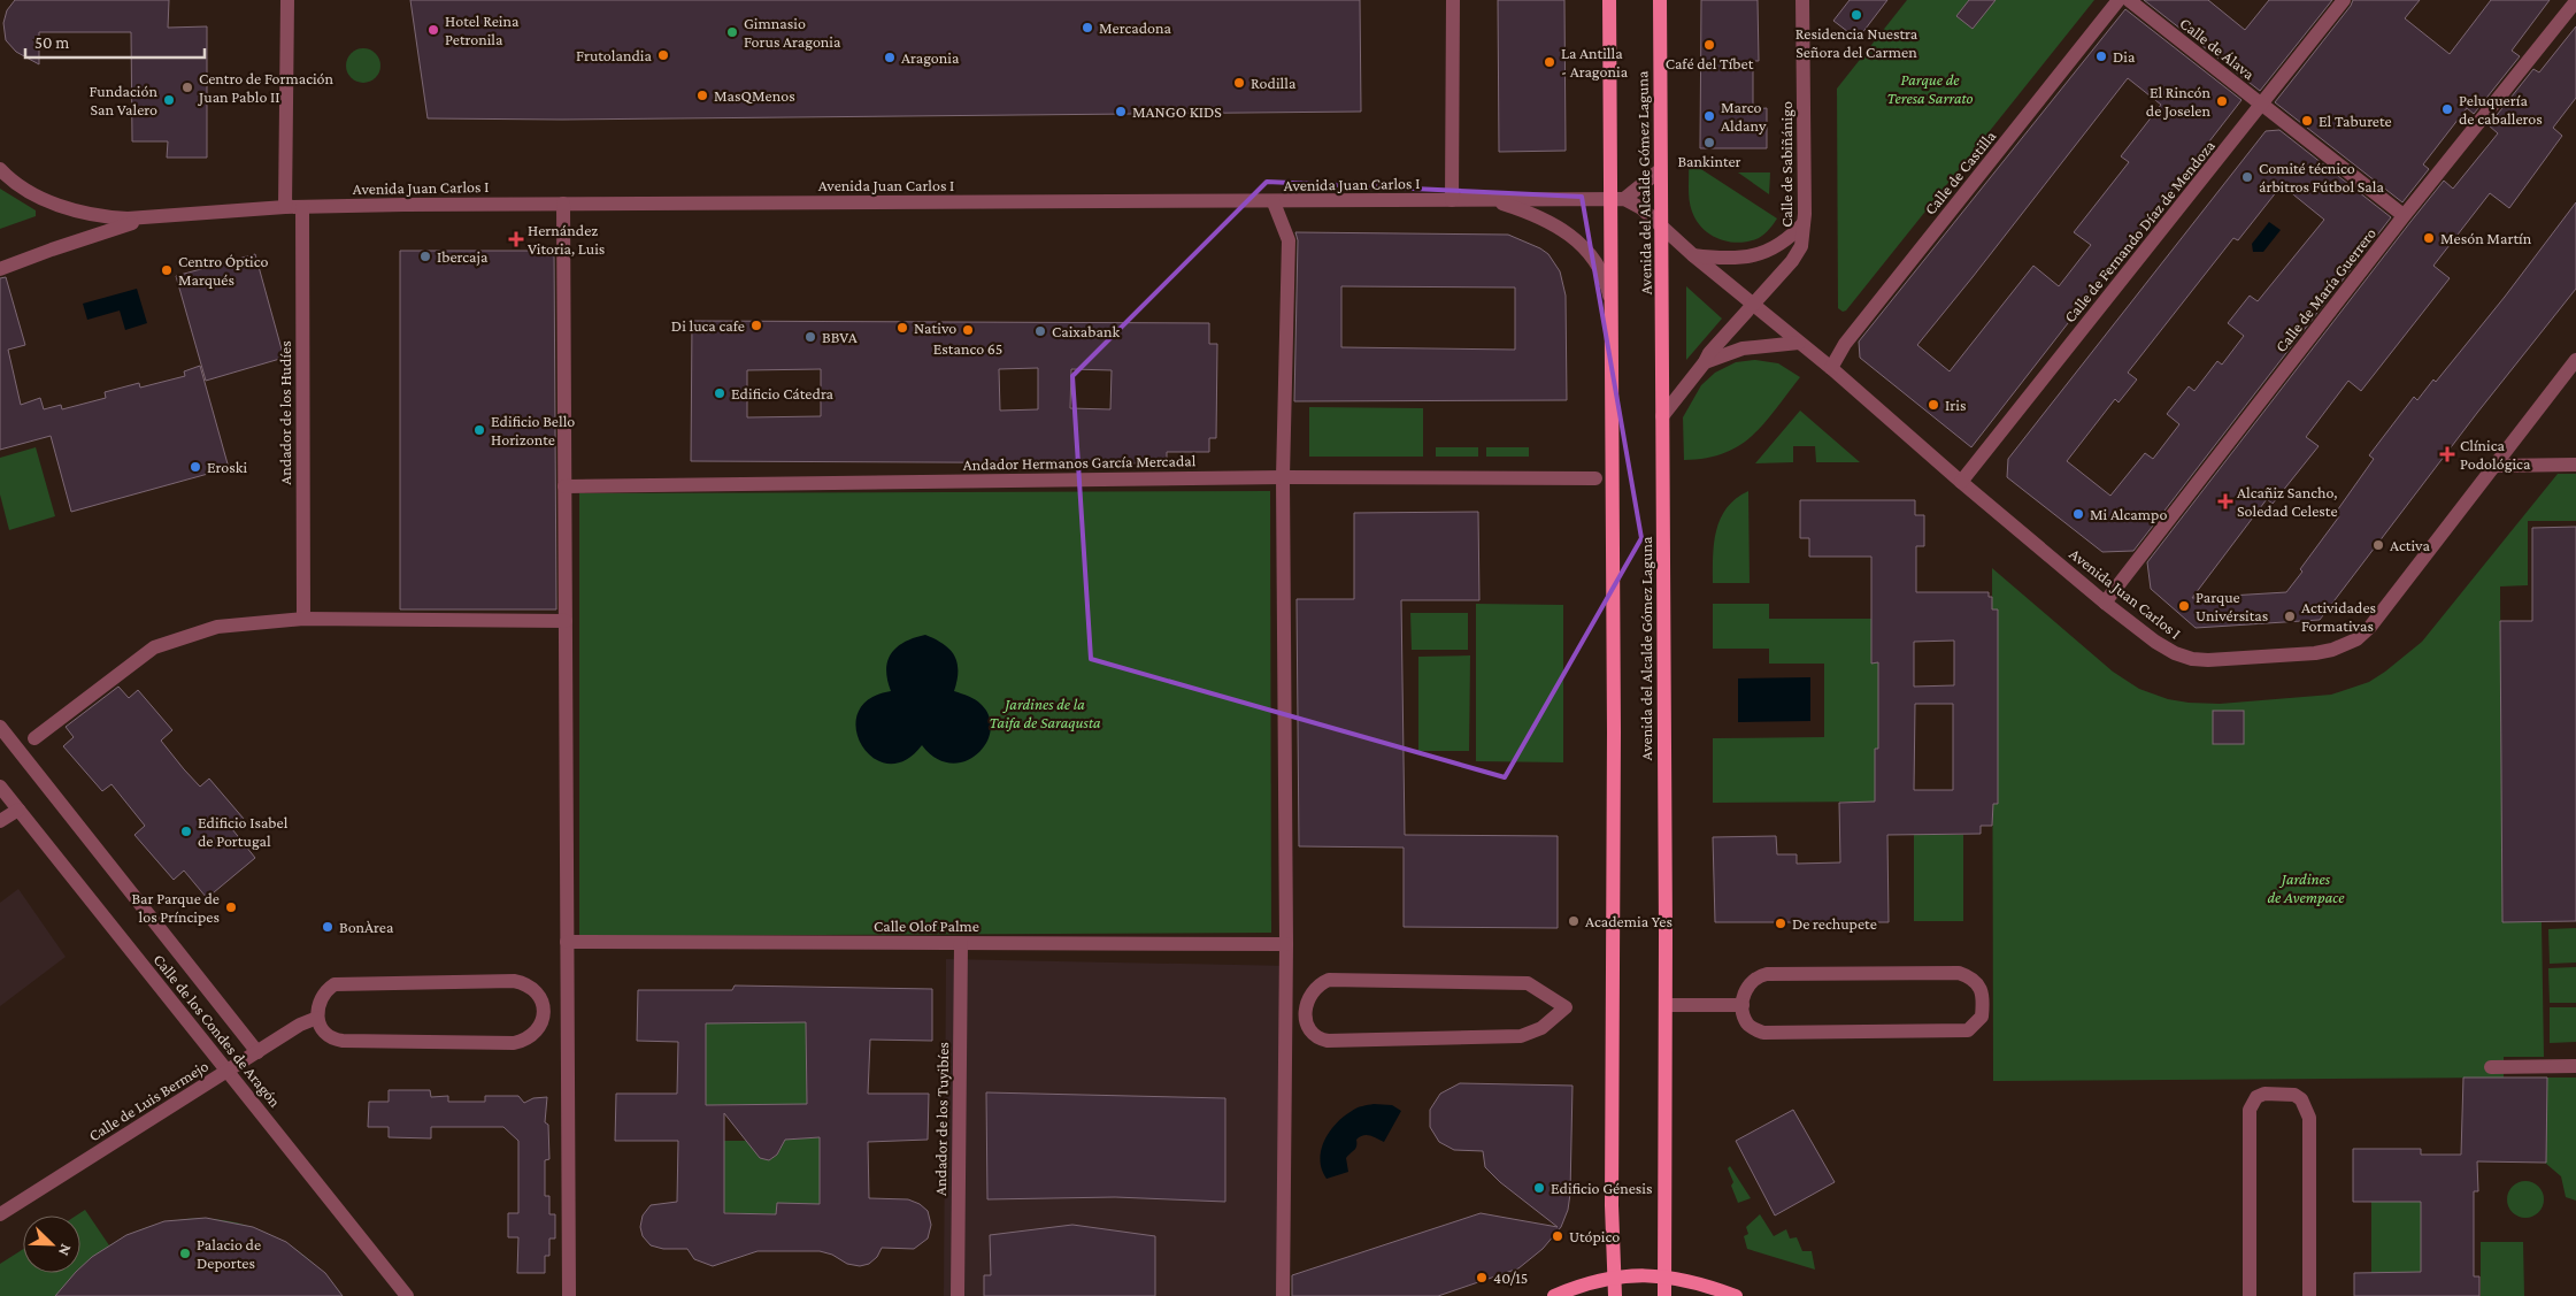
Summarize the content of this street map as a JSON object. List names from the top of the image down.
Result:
{
  "streets": {
    "main road": ["Avenida del Alcalde Gómez Laguna"],
    "street": [
      "Calle de Álava",
      "Calle de Sabiñánigo",
      "Calle de Castilla",
      "Avenida Juan Carlos I",
      "Calle de Fernando Díaz de Mendoza",
      "Calle de María Guerrero",
      "Andador de los Hudíes",
      "Andador Hermanos García Mercadal",
      "Calle Olof Palme",
      "Calle de los Condes de Aragón",
      "Calle de Luis Bermejo",
      "Andador de los Tuyibíes"
    ]
  },
  "crossings": [
    ["Calle de Sabiñánigo", "Avenida del Alcalde Gómez Laguna"],
    ["Calle de Sabiñánigo", "Avenida Juan Carlos I"],
    ["Calle de Castilla", "Avenida Juan Carlos I"],
    ["Avenida del Alcalde Gómez Laguna", "Avenida Juan Carlos I"],
    ["Avenida Juan Carlos I", "Calle de Fernando Díaz de Mendoza"],
    ["Avenida Juan Carlos I", "Calle de María Guerrero"],
    ["Avenida Juan Carlos I", "Andador de los Hudíes"],
    ["Calle Olof Palme", "Andador de los Tuyibíes"],
    ["Calle de los Condes de Aragón", "Calle de Luis Bermejo"]
  ],
  "parks": ["Parque de Teresa Sarrato", "Jardines de la Taifa de Saraqusta", "Jardines de Avempace"],
  "places": {
    "other": [
      "Residencia Nuestra Señora del Carmen",
      "Mercadona",
      "Hotel Reina Petronila",
      "Gimnasio Forus Aragonia",
      "Café del Tíbet",
      "Frutolandia",
      "Dia",
      "Aragonia",
      "La Antilla - Aragonia",
      "Rodilla",
      "Centro de Formación Juan Pablo II",
      "MasQMenos",
      "Fundación San Valero",
      "El Rincón de Joselen",
      "Peluquería de caballeros",
      "MANGO KIDS",
      "Marco Aldany",
      "El Taburete",
      "Bankinter",
      "Comité técnico árbitros Fútbol Sala",
      "Mesón Martín",
      "Ibercaja",
      "Centro Óptico Marqués",
      "Di luca cafe",
      "Nativo",
      "Estanco 65",
      "Caixabank",
      "BBVA",
      "Edificio Cátedra",
      "Iris",
      "Edificio Bello Horizonte",
      "Eroski",
      "Mi Alcampo",
      "Activa",
      "Parque Univérsitas",
      "Actividades Formativas",
      "Edificio Isabel de Portugal",
      "Bar Parque de los Príncipes",
      "Academia Yes",
      "De rechupete",
      "BonÀrea",
      "Edificio Génesis",
      "Utópico",
      "Palacio de Deportes",
      "40/15"
    ],
    "health": ["Hernández Vitoria, Luis", "Clínica Podológica", "Alcañiz Sancho, Soledad Celeste"]
  },
  "scale_bar": "50 m",
  "north": "bottom right"
}
